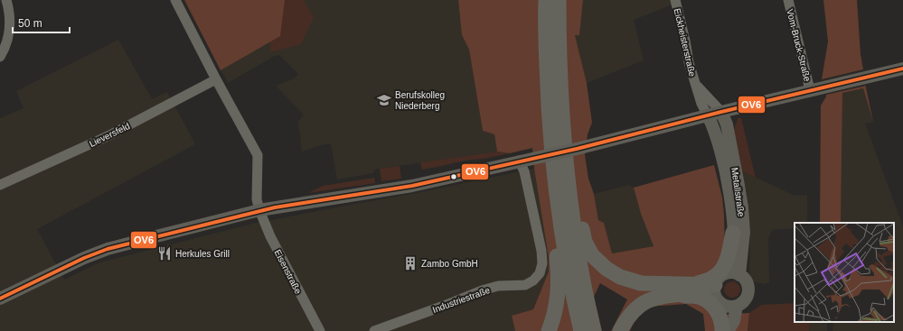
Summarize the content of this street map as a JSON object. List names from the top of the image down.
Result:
{
  "streets": {
    "main road": ["Metallstraße"],
    "street": [
      "Eickheisterstraße",
      "Vom-Bruck-Straße",
      "Lieversfeld",
      "Eisenstraße",
      "Industriestraße"
    ]
  },
  "crossings": [
    ["Eickheisterstraße", "Metallstraße"],
    ["Lieversfeld", "Eisenstraße"]
  ],
  "places": {
    "school or university": ["Berufskolleg Niederberg"],
    "restaurant": ["Herkules Grill"],
    "building": ["Zambo GmbH"]
  },
  "lines": ["transit line OV6"],
  "scale_bar": "50 m"
}
